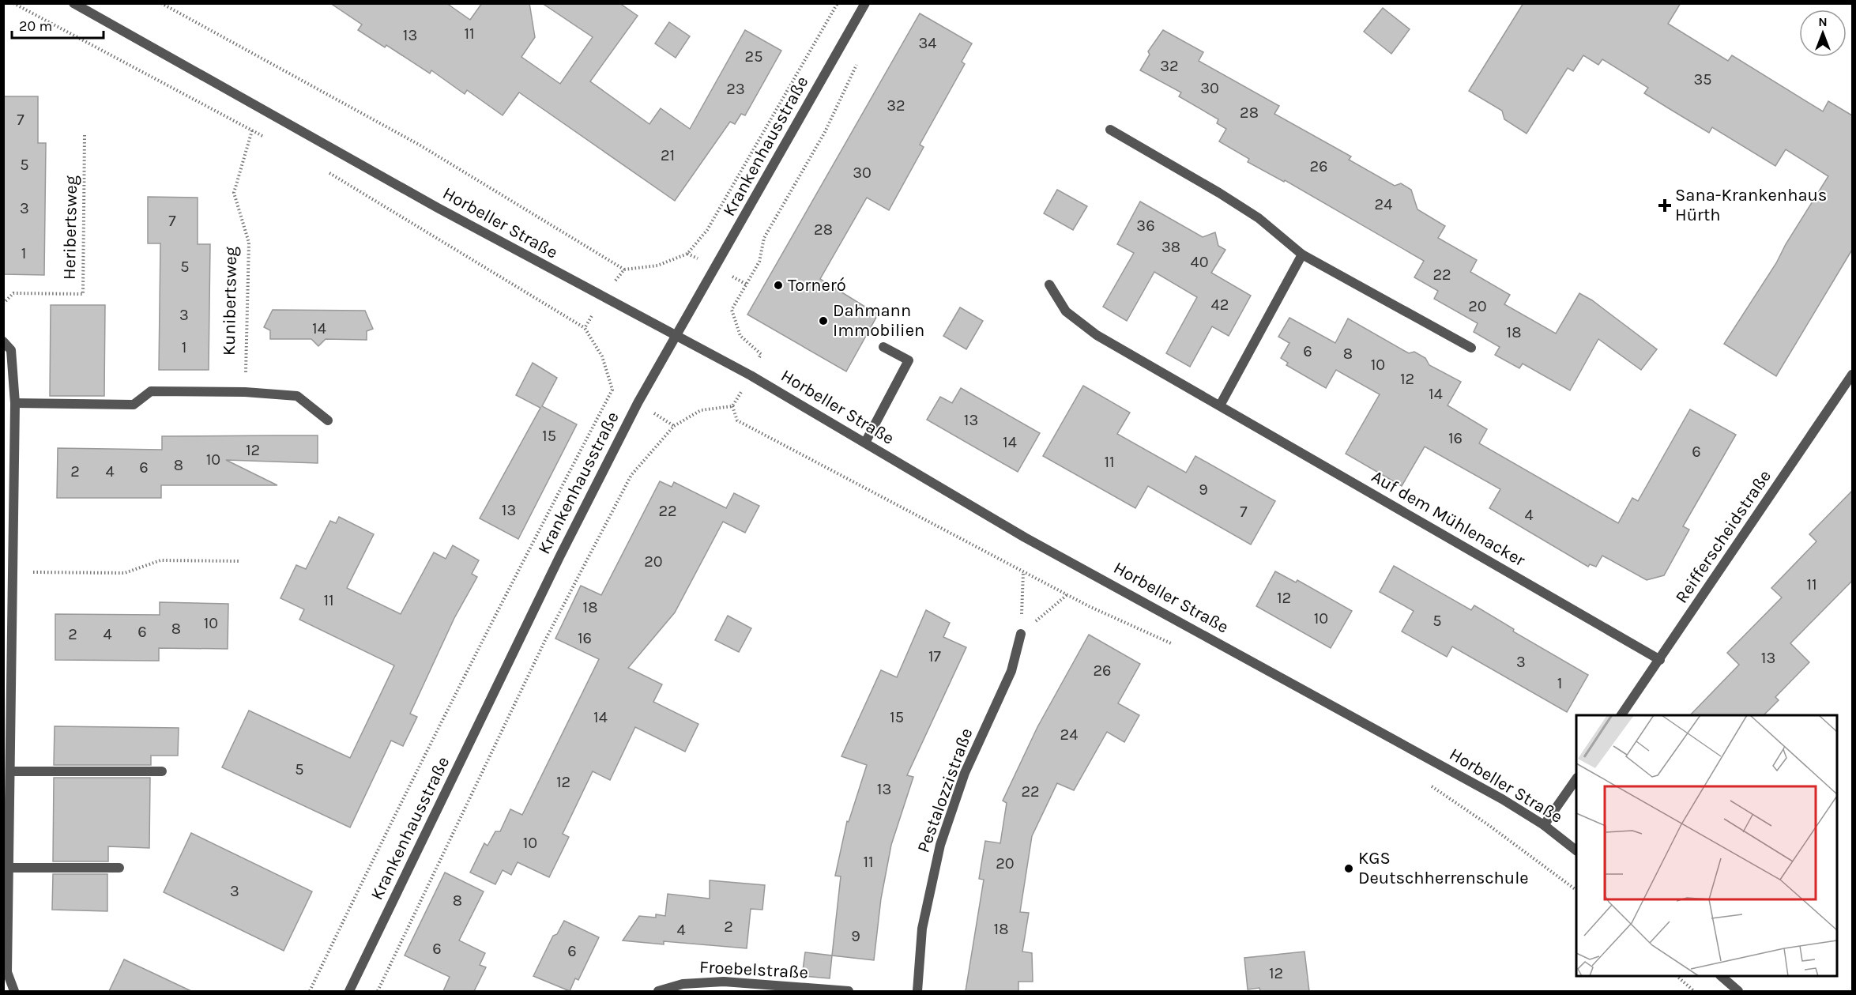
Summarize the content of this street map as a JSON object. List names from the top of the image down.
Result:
{
  "streets": {
    "street": [
      "Krankenhausstraße",
      "Horbeller Straße",
      "Auf dem Mühlenacker",
      "Reifferscheidstraße",
      "Pestalozzistraße",
      "Froebelstraße"
    ],
    "path": ["Heribertsweg", "Kunibertsweg"]
  },
  "crossings": [
    ["Krankenhausstraße", "Horbeller Straße"],
    ["Auf dem Mühlenacker", "Reifferscheidstraße"]
  ],
  "places": {
    "health": ["Sana-Krankenhaus Hürth"],
    "other": ["Torneró", "Dahmann Immobilien", "KGS Deutschherrenschule"]
  },
  "house_numbers": [
    "11",
    "13",
    "34",
    "25",
    "32",
    "35",
    "30",
    "23",
    "32",
    "28",
    "7",
    "21",
    "5",
    "26",
    "30",
    "24",
    "3",
    "7",
    "36",
    "28",
    "38",
    "1",
    "40",
    "5",
    "22",
    "42",
    "20",
    "3",
    "14",
    "18",
    "1",
    "6",
    "8",
    "10",
    "12",
    "14",
    "13",
    "15",
    "16",
    "14",
    "12",
    "6",
    "10",
    "11",
    "8",
    "6",
    "2",
    "4",
    "9",
    "13",
    "22",
    "7",
    "4",
    "20",
    "11",
    "12",
    "11",
    "18",
    "10",
    "5",
    "10",
    "8",
    "6",
    "2",
    "4",
    "16",
    "17",
    "13",
    "3",
    "26",
    "1",
    "14",
    "15",
    "24",
    "5",
    "12",
    "13",
    "22",
    "10",
    "11",
    "20",
    "3",
    "8",
    "2",
    "18",
    "4",
    "9",
    "6",
    "6",
    "12"
  ],
  "scale_bar": "20 m",
  "north": "top"
}
